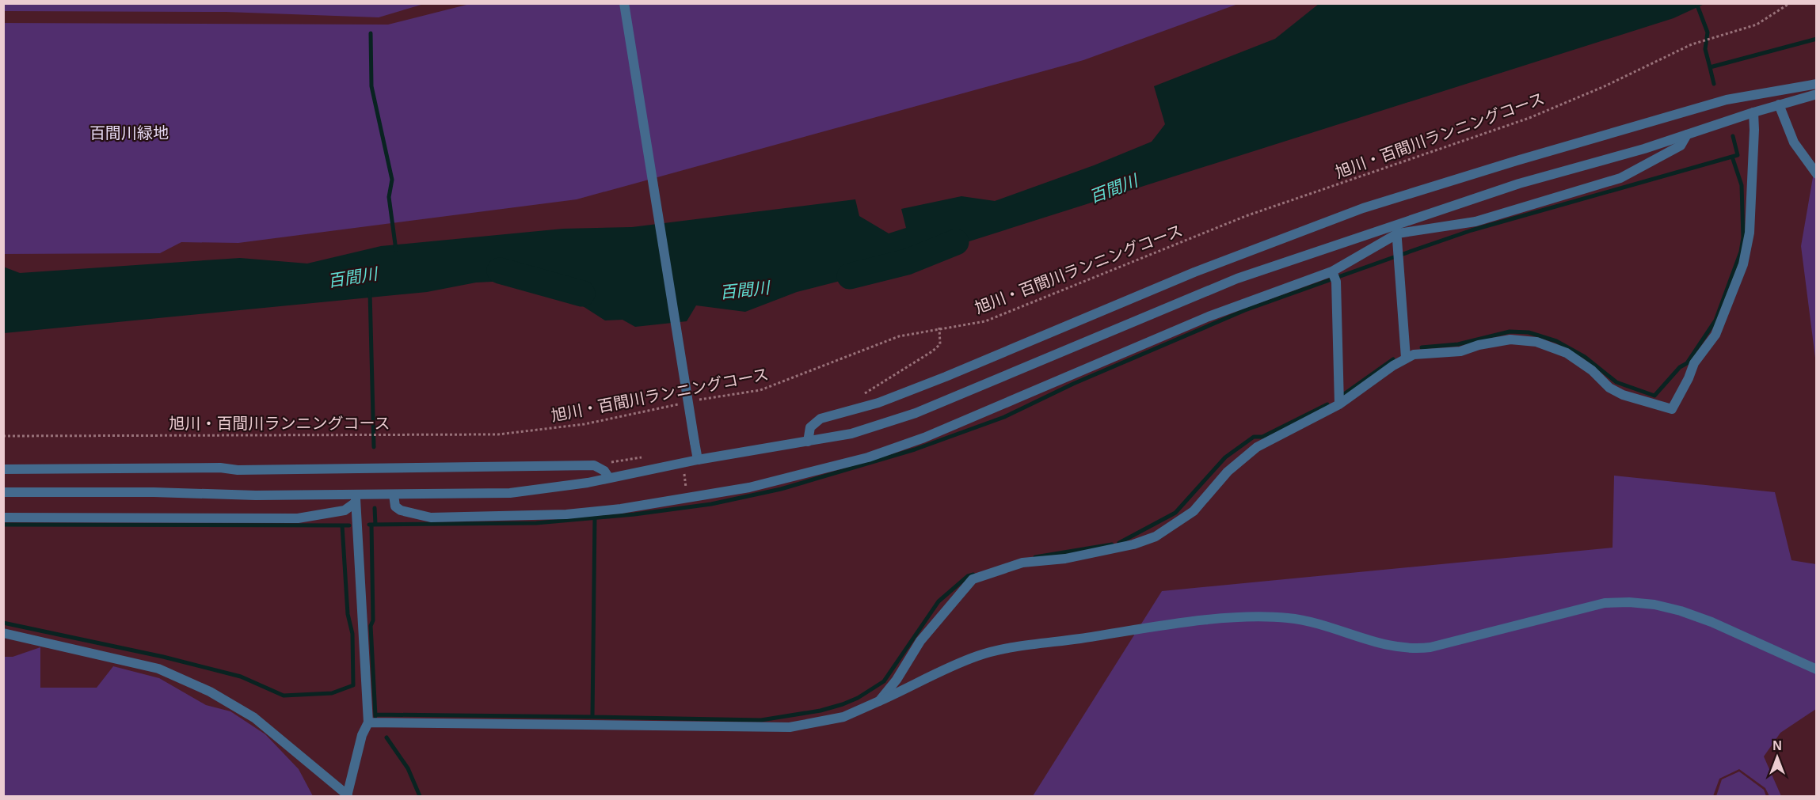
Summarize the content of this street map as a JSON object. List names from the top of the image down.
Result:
{
  "streets": {
    "path": ["旭川・百間川ランニングコース"]
  },
  "water": ["百間川"],
  "parks": ["百間川緑地"],
  "north": "top"
}
